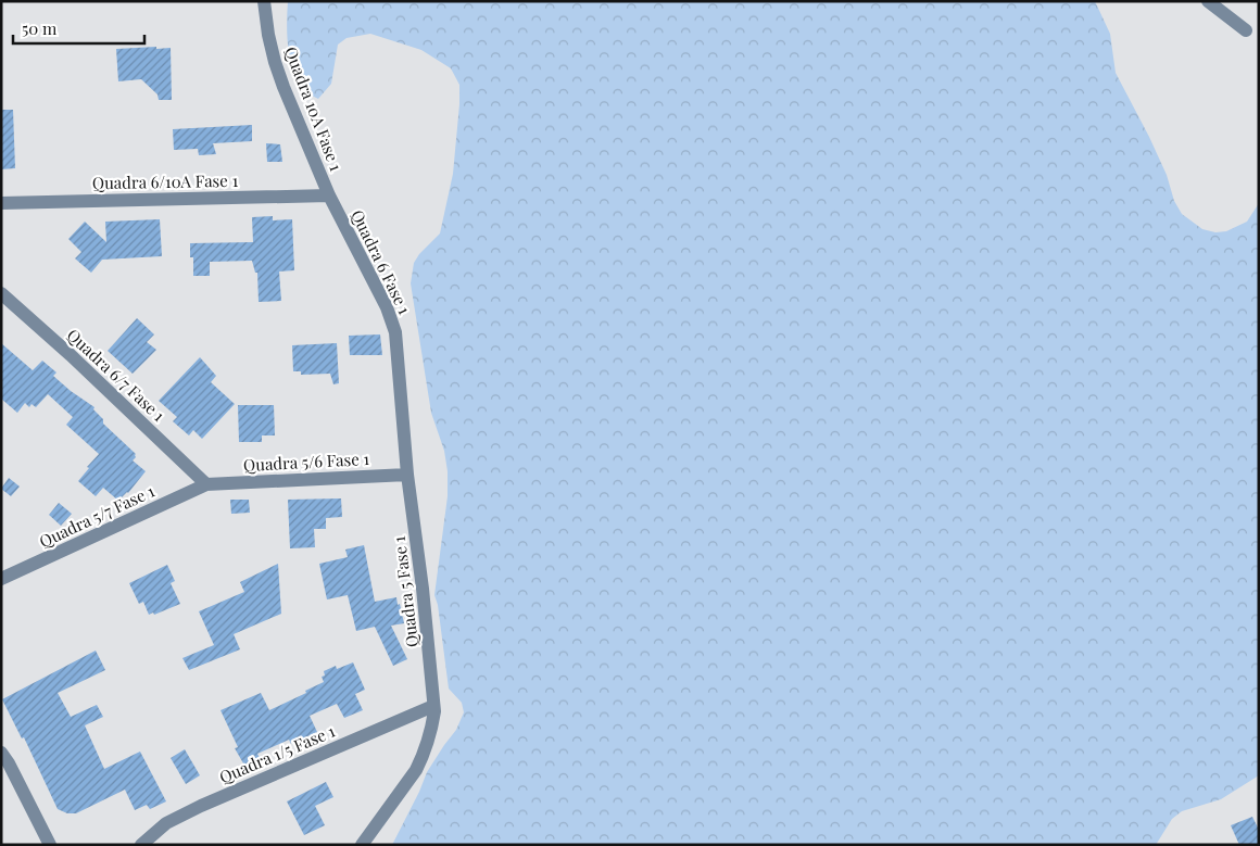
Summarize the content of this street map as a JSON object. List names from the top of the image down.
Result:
{
  "streets": {
    "street": [
      "Quadra 10A Fase 1",
      "Quadra 6/10A Fase 1",
      "Quadra 6 Fase 1",
      "Quadra 6/7 Fase 1",
      "Quadra 5/6 Fase 1",
      "Quadra 5/7 Fase 1",
      "Quadra 5 Fase 1",
      "Quadra 1/5 Fase 1"
    ]
  },
  "crossings": [
    ["Quadra 10A Fase 1", "Quadra 6/10A Fase 1"],
    ["Quadra 10A Fase 1", "Quadra 6 Fase 1"],
    ["Quadra 6/10A Fase 1", "Quadra 6 Fase 1"],
    ["Quadra 6 Fase 1", "Quadra 5/6 Fase 1"],
    ["Quadra 6 Fase 1", "Quadra 5 Fase 1"],
    ["Quadra 6/7 Fase 1", "Quadra 5/6 Fase 1"],
    ["Quadra 6/7 Fase 1", "Quadra 5/7 Fase 1"],
    ["Quadra 5/6 Fase 1", "Quadra 5/7 Fase 1"],
    ["Quadra 5/6 Fase 1", "Quadra 5 Fase 1"],
    ["Quadra 5 Fase 1", "Quadra 1/5 Fase 1"]
  ],
  "scale_bar": "50 m"
}
